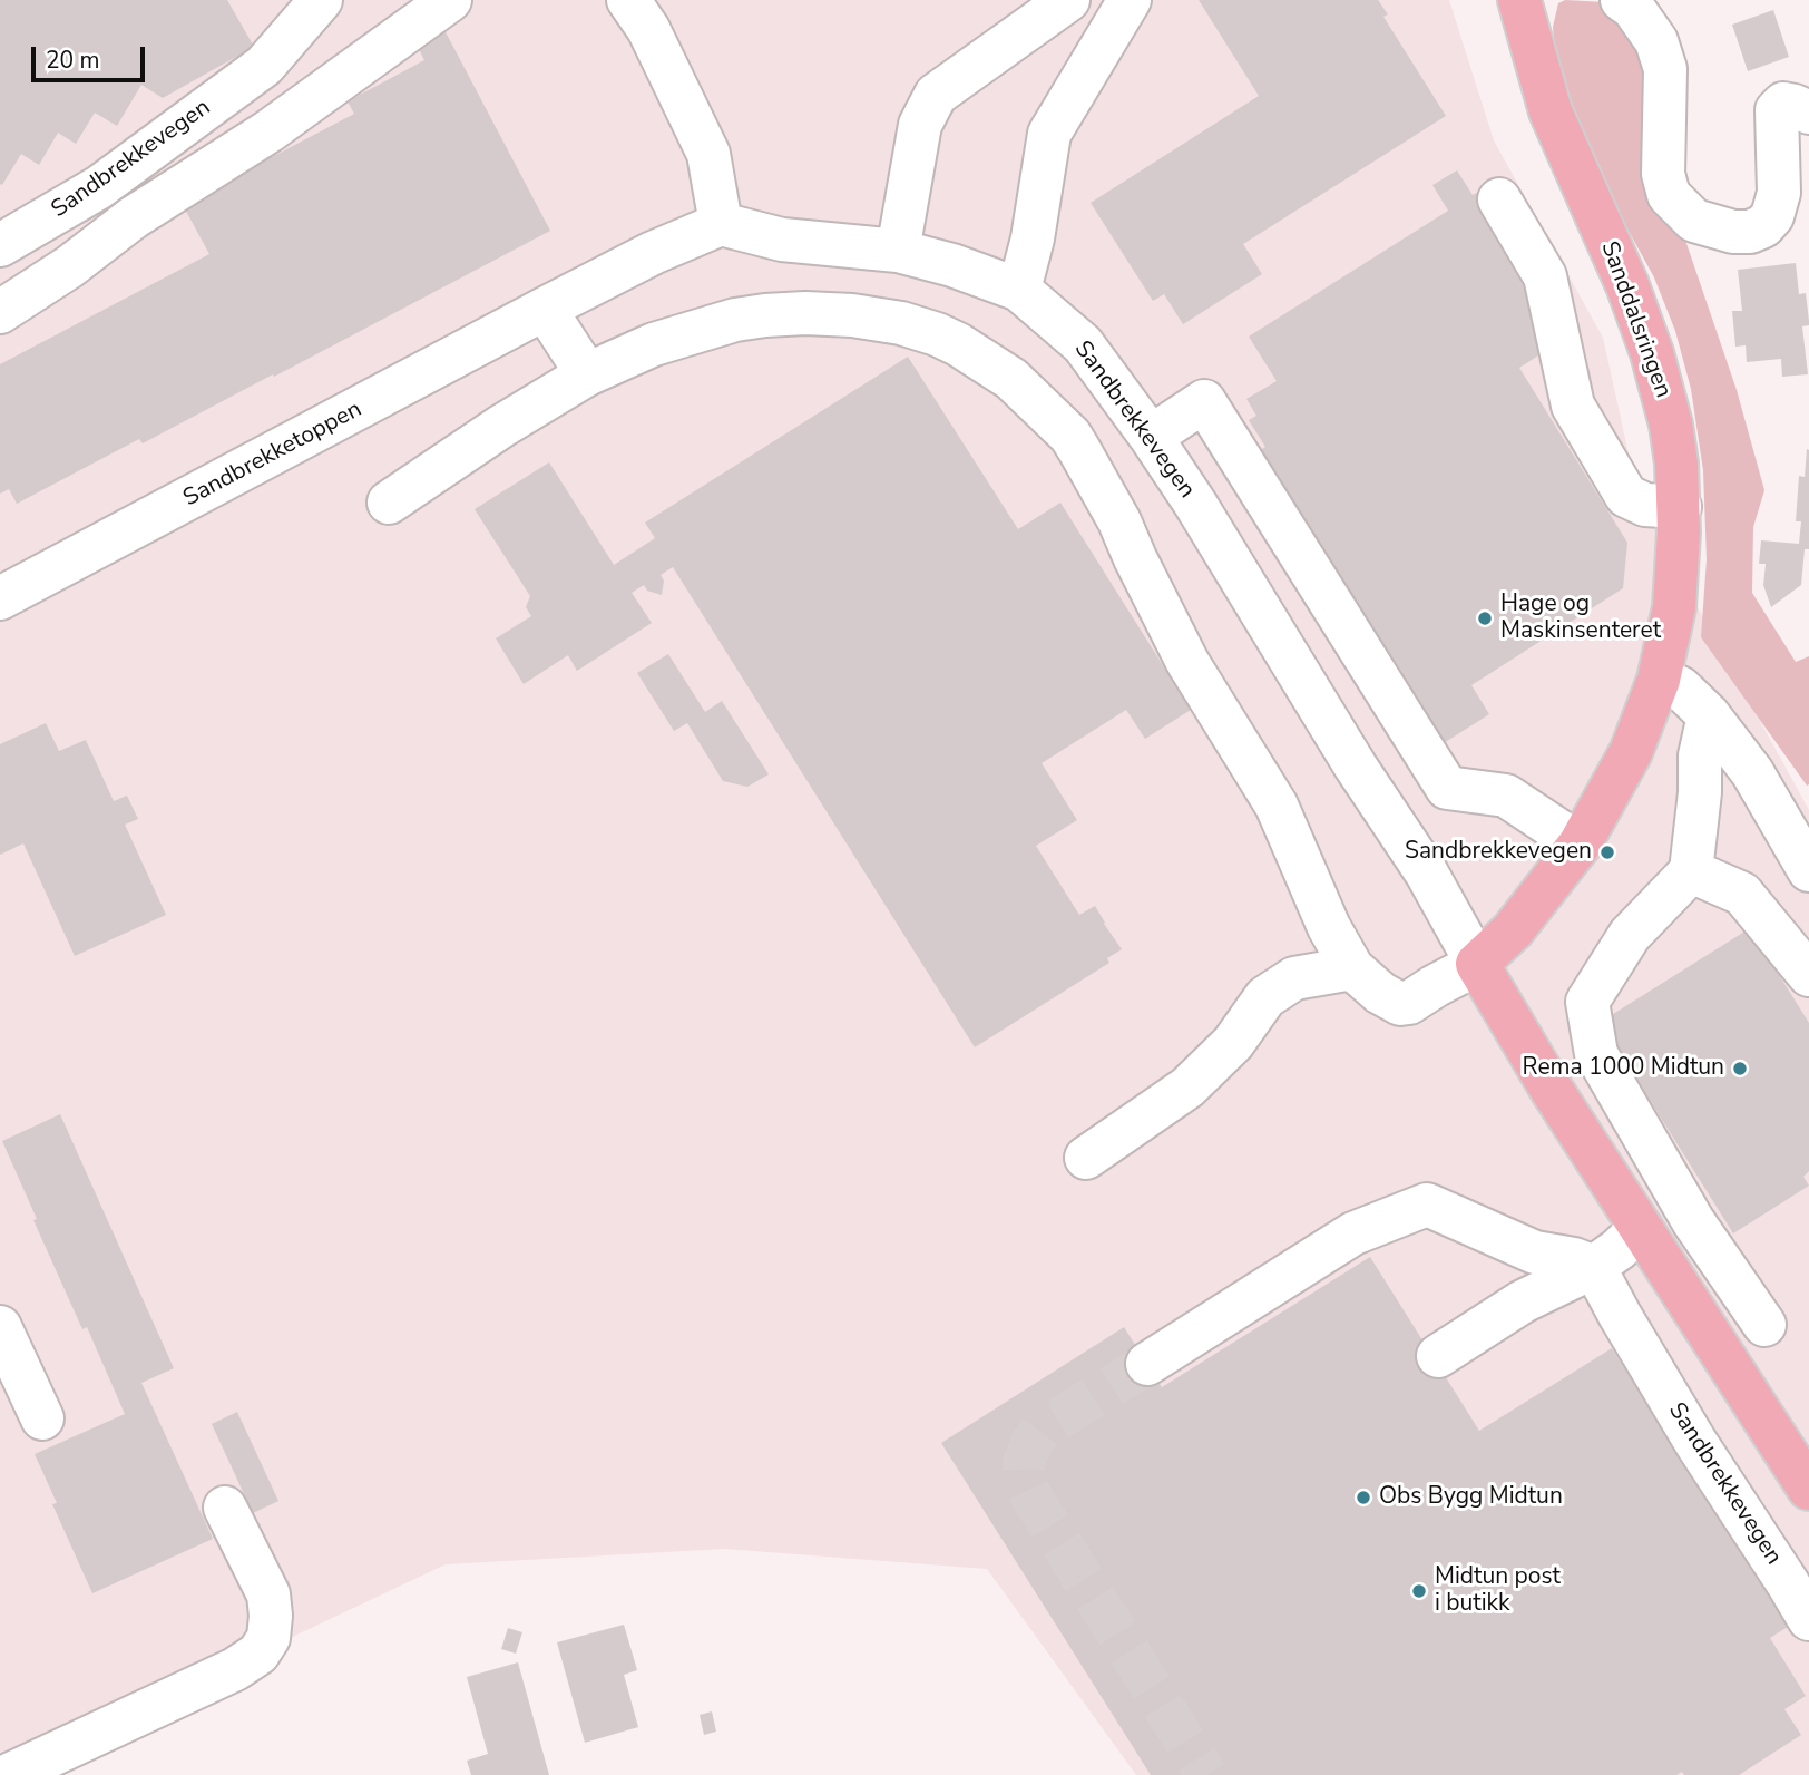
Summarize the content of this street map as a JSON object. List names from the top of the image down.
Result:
{
  "streets": {
    "main road": ["Sandbrekkevegen", "Sanddalsringen"],
    "street": ["Sandbrekketoppen"]
  },
  "crossings": [
    ["Sandbrekkevegen", "Sanddalsringen"],
    ["Sandbrekkevegen", "Sandbrekketoppen"]
  ],
  "places": [
    "Hage og Maskinsenteret",
    "Sandbrekkevegen",
    "Rema 1000 Midtun",
    "Obs Bygg Midtun",
    "Midtun post i butikk"
  ],
  "scale_bar": "20 m"
}
